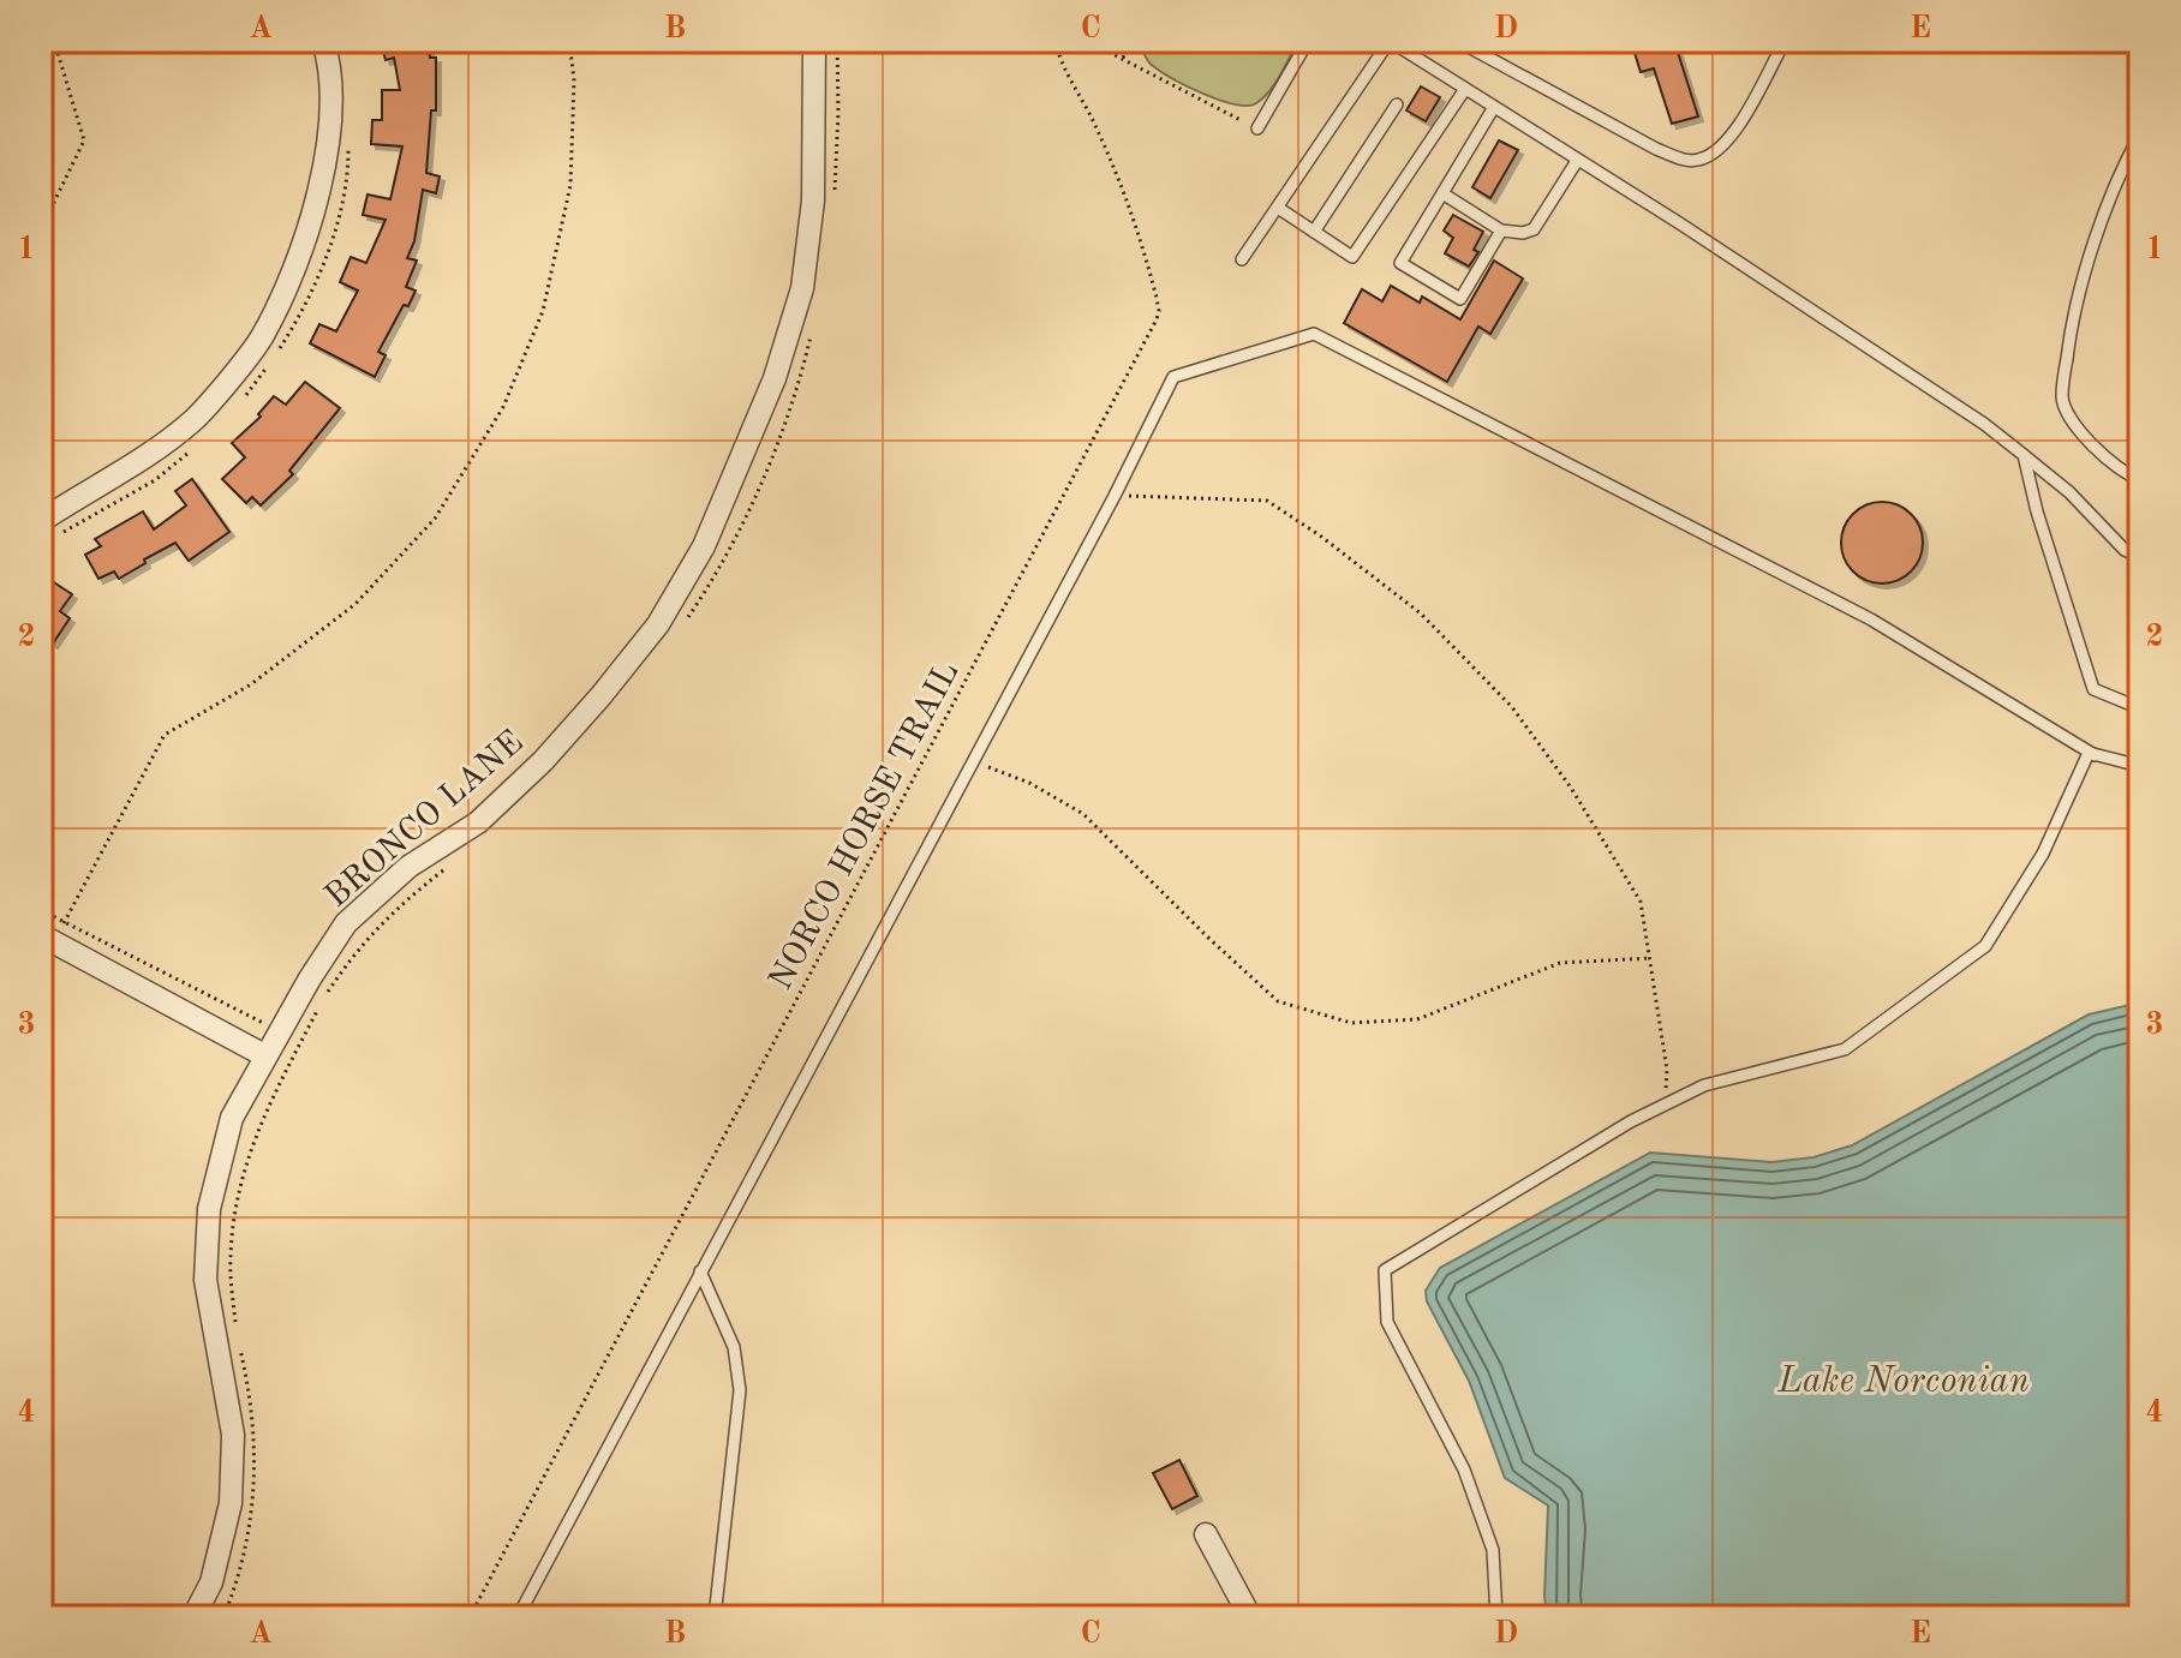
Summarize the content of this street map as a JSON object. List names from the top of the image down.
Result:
{
  "streets": {
    "street": ["BRONCO LANE"],
    "path": ["NORCO HORSE TRAIL"]
  },
  "water": ["Lake Norconian"],
  "grid": {
    "columns": [
      "A",
      "B",
      "C",
      "D",
      "E"
    ],
    "rows": [
      "1",
      "2",
      "3",
      "4"
    ]
  }
}
